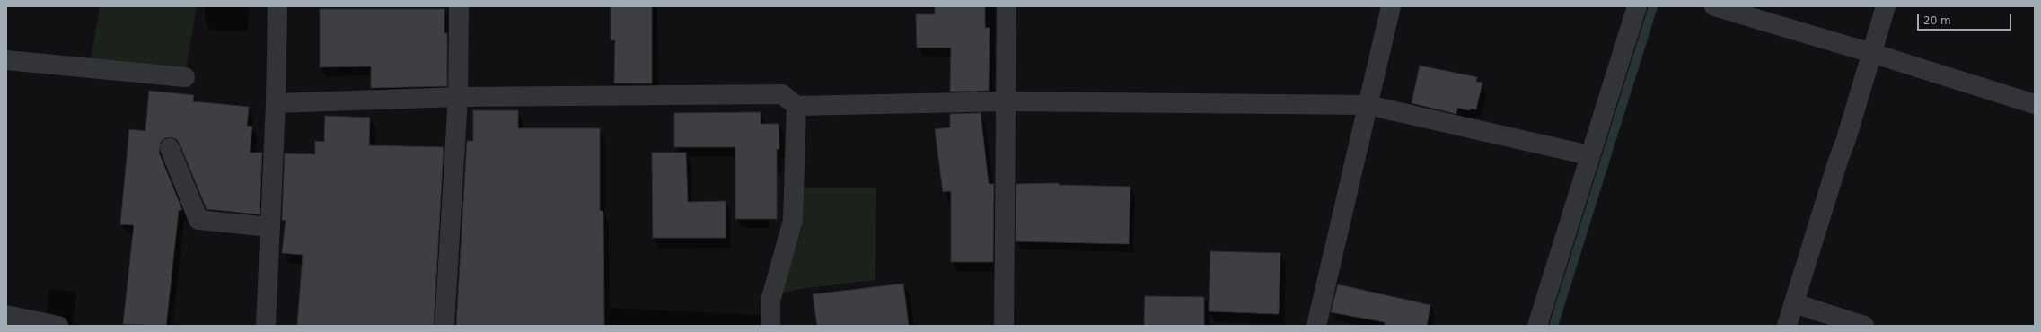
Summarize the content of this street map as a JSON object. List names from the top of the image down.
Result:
{
  "scale_bar": "20 m"
}
